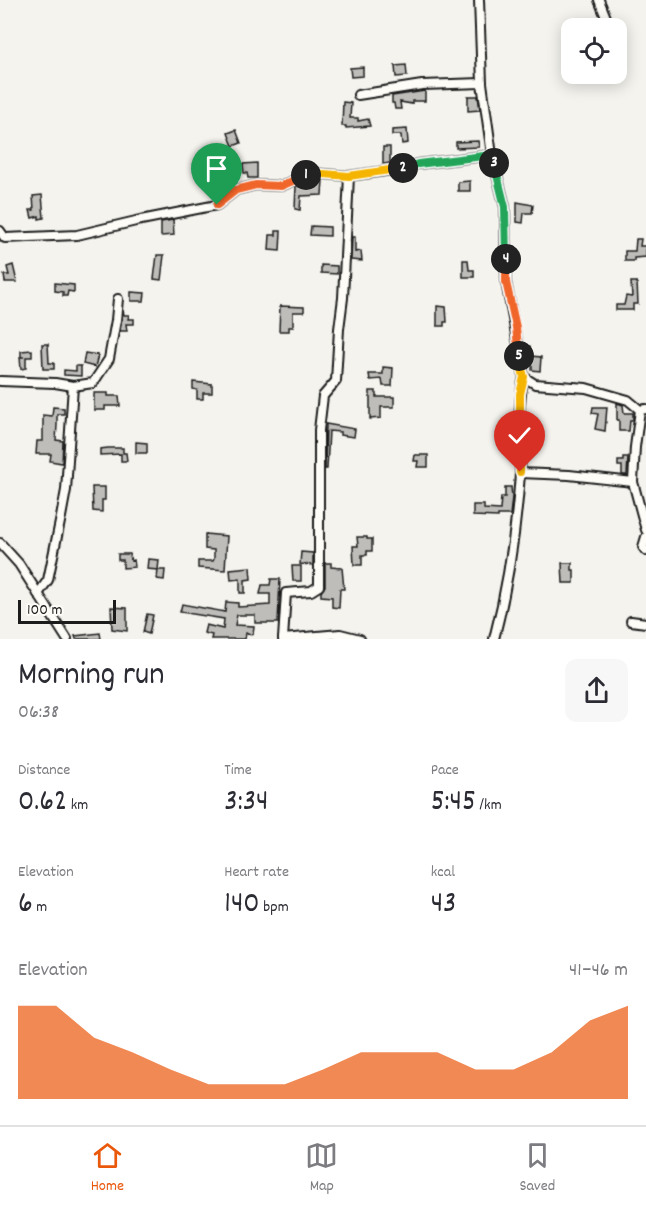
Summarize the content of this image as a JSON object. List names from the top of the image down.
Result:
{
  "scale_bar": "100 m",
  "page": {
    "pins": [
      "3",
      "2",
      "1",
      "4",
      "5"
    ],
    "scale": "100 m",
    "heading": ["Morning run", "06:38"],
    "stats": [
      ["Distance", "0.62 km"],
      ["Time", "3:34"],
      ["Pace", "5:45 /km"],
      ["Elevation", "6 m"],
      ["Heart rate", "140 bpm"],
      ["kcal", "43"]
    ],
    "chart": ["Elevation", "41–46 m"],
    "tabs": ["Home", "Map", "Saved"]
  }
}
